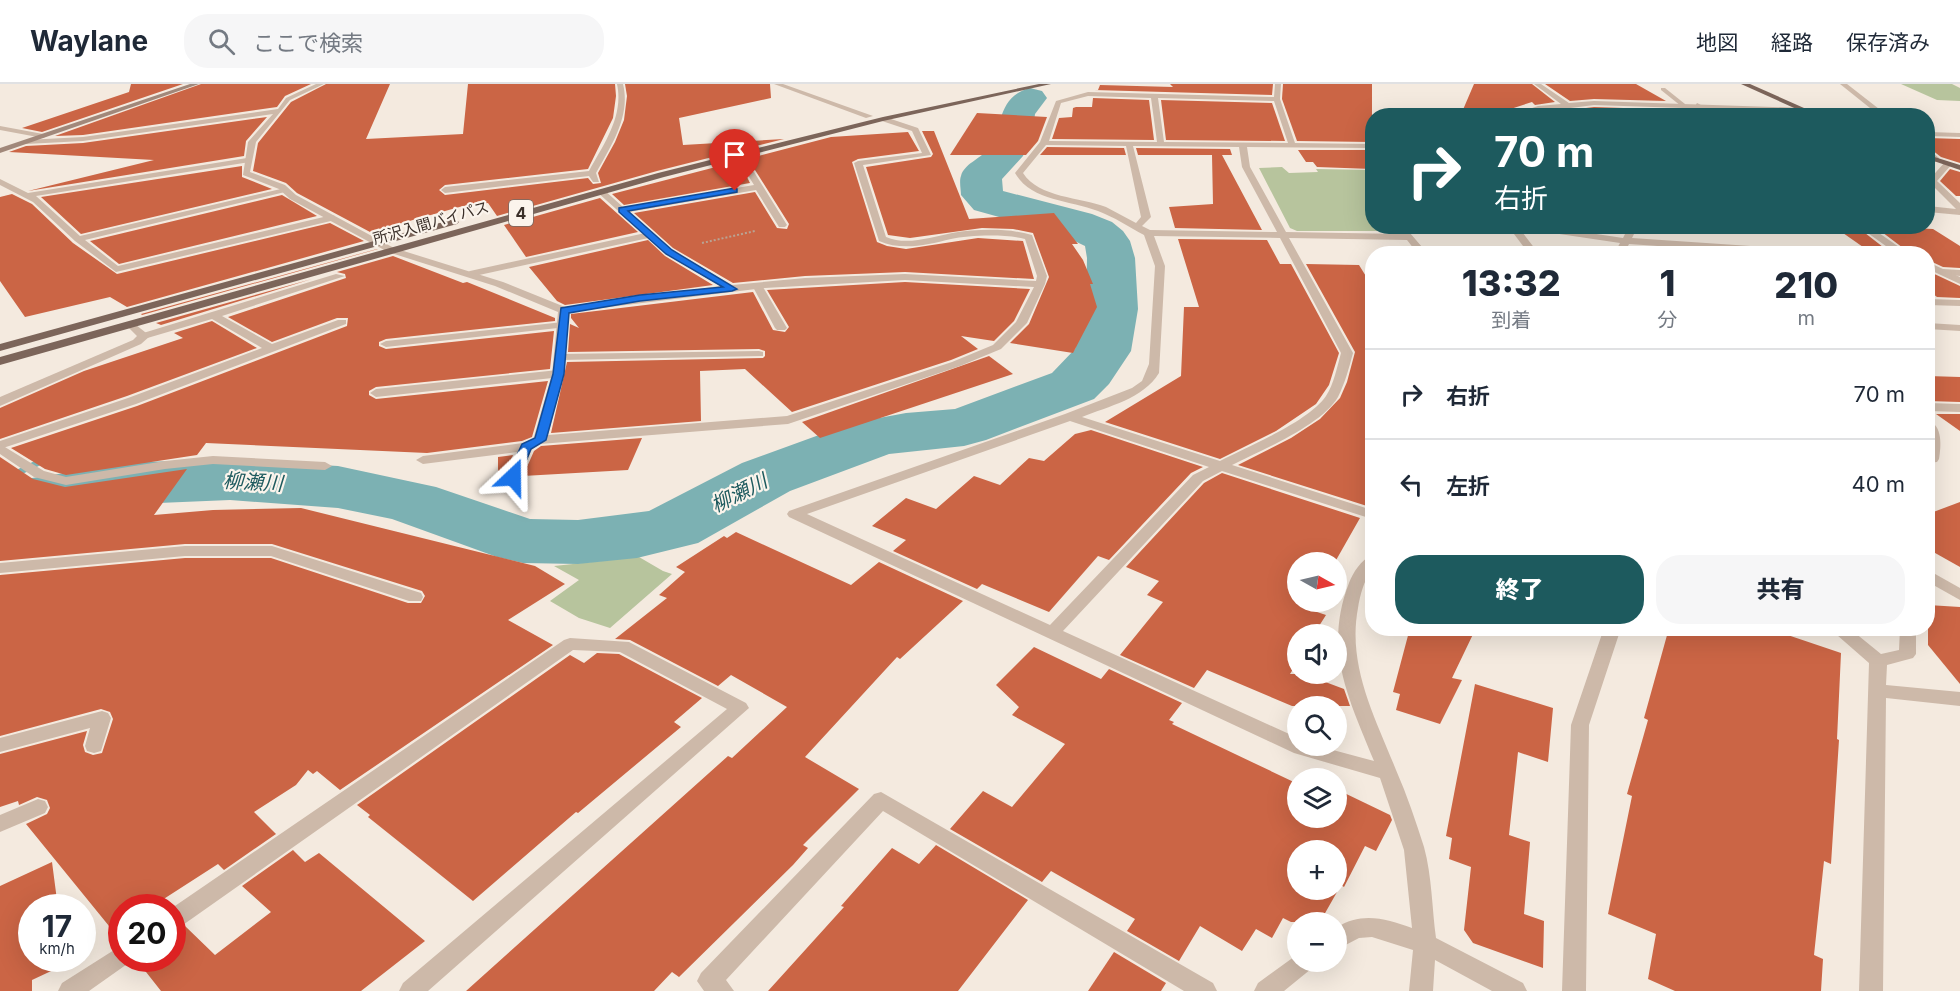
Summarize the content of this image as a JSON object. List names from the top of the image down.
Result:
{
  "streets": {
    "main road": ["4", "所沢入間バイパス"]
  },
  "water": ["柳瀬川"],
  "north": "right",
  "page": {
    "header": "Waylane",
    "search": "ここで検索",
    "nav": ["地図", "経路", "保存済み"],
    "turn": ["70 m", "右折"],
    "eta": [
      "13:32",
      "到着",
      "1",
      "分",
      "210",
      "m"
    ],
    "list": [
      {
        "name": "右折",
        "value": "70 m"
      },
      {
        "name": "左折",
        "value": "40 m"
      }
    ],
    "buttons": ["終了", "共有"],
    "map_buttons": ["+", "−"],
    "speed": "17 km/h",
    "limit": "20"
  }
}
